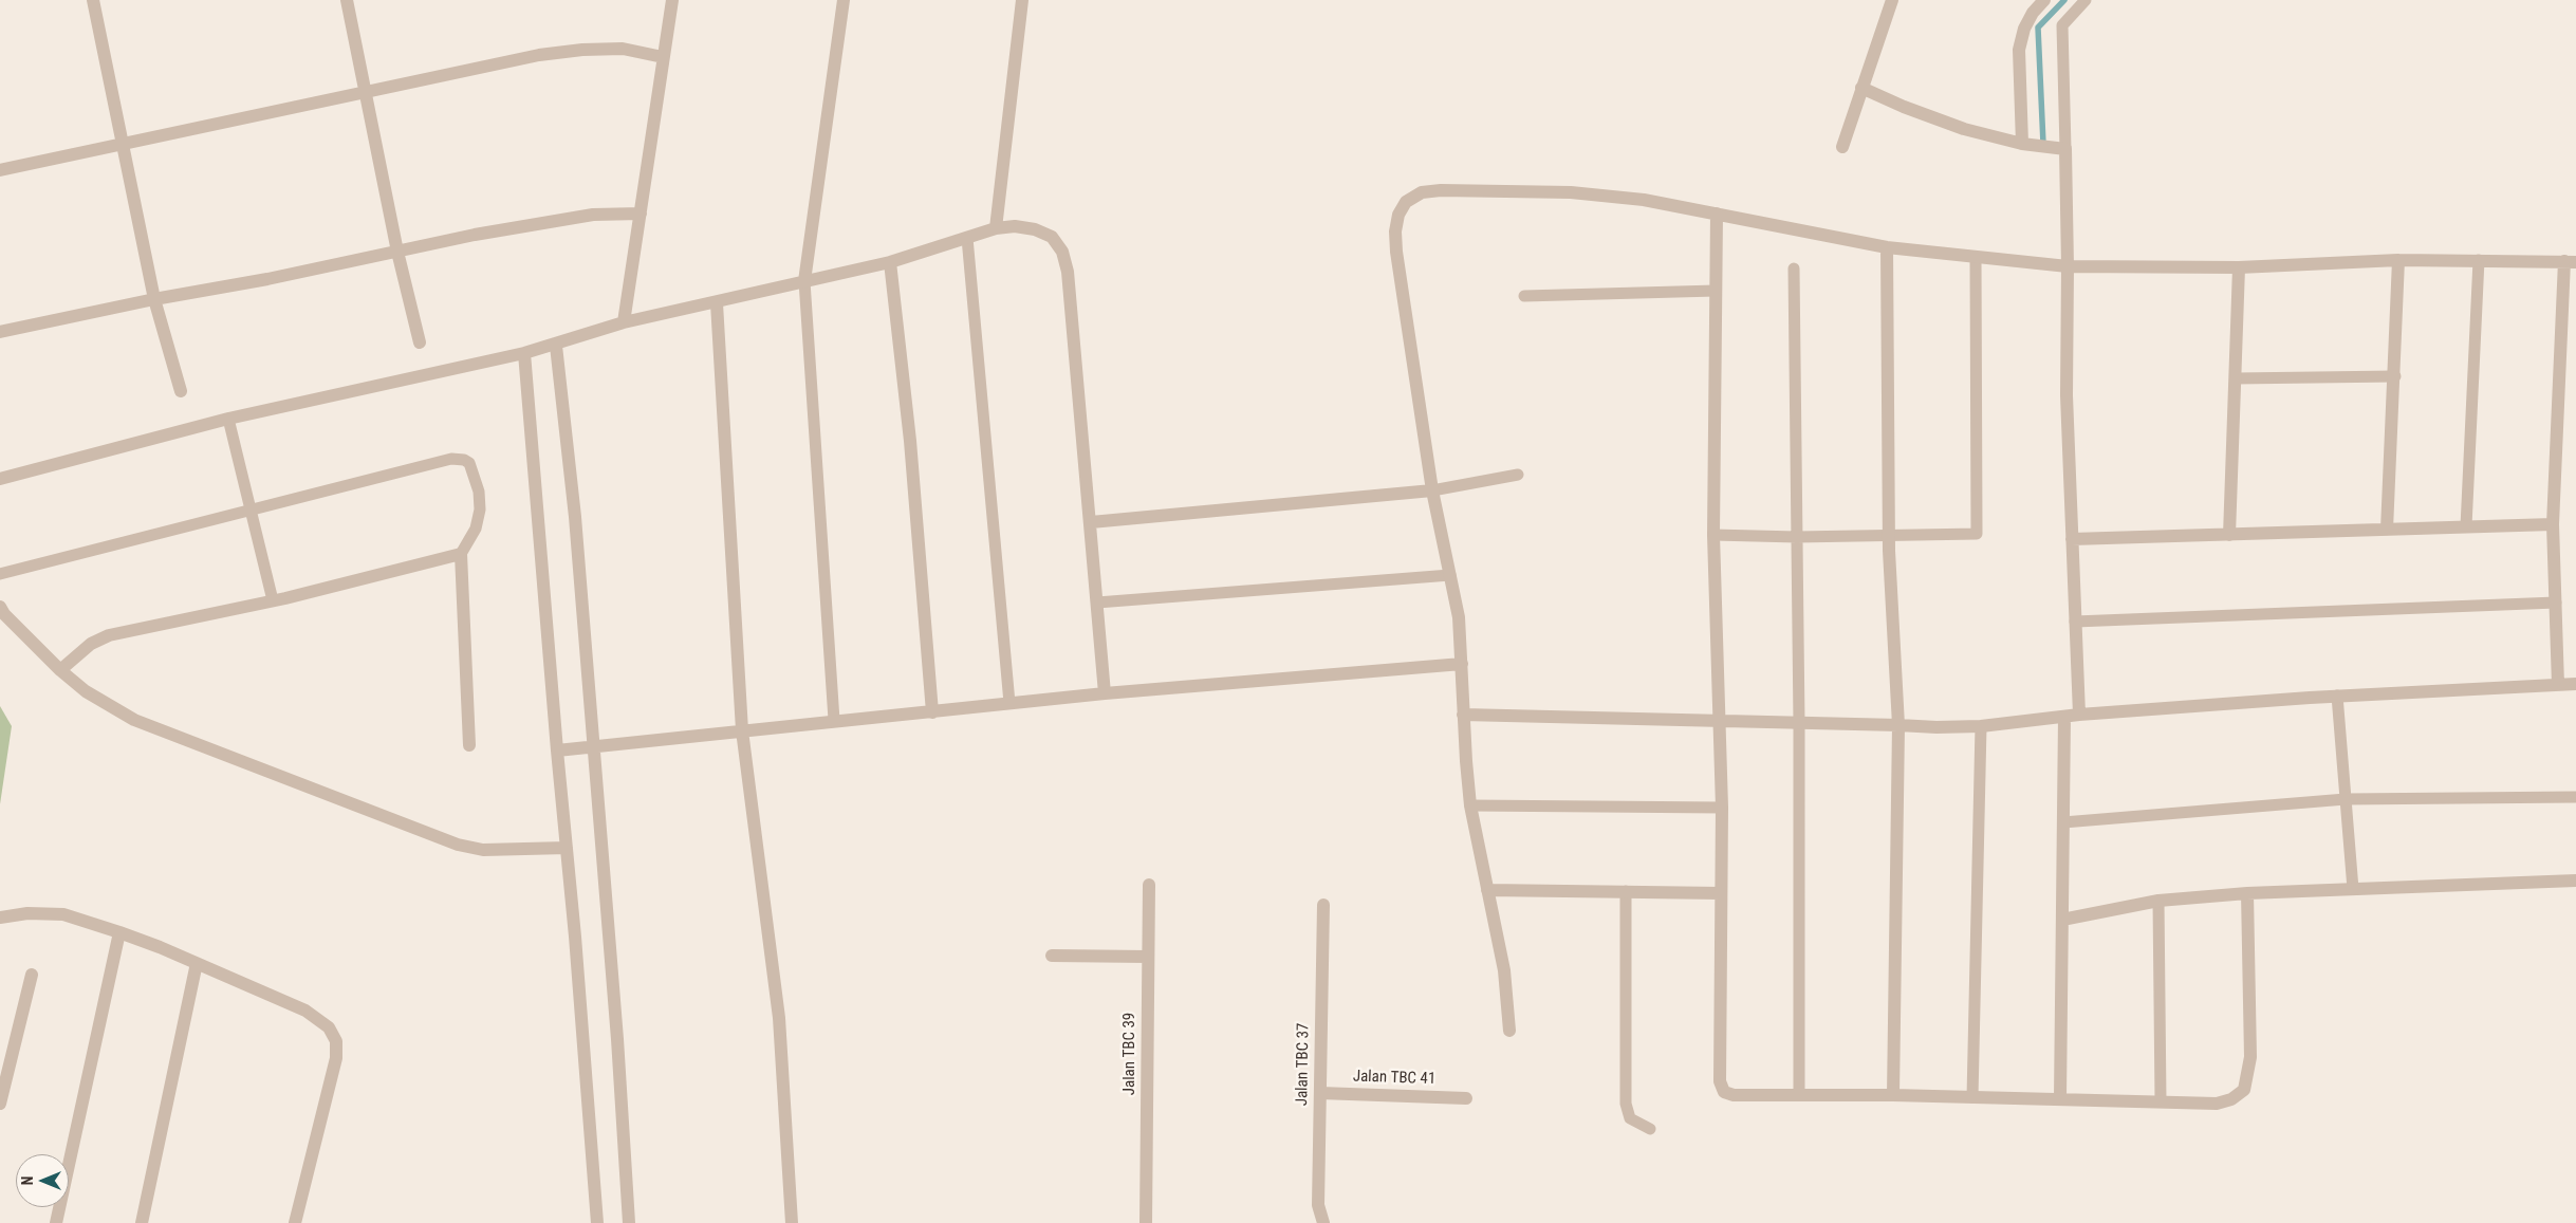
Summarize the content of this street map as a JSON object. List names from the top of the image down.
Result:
{
  "streets": {
    "street": ["Jalan TBC 39", "Jalan TBC 37", "Jalan TBC 41"]
  },
  "crossings": [
    ["Jalan TBC 37", "Jalan TBC 41"]
  ],
  "north": "left"
}
